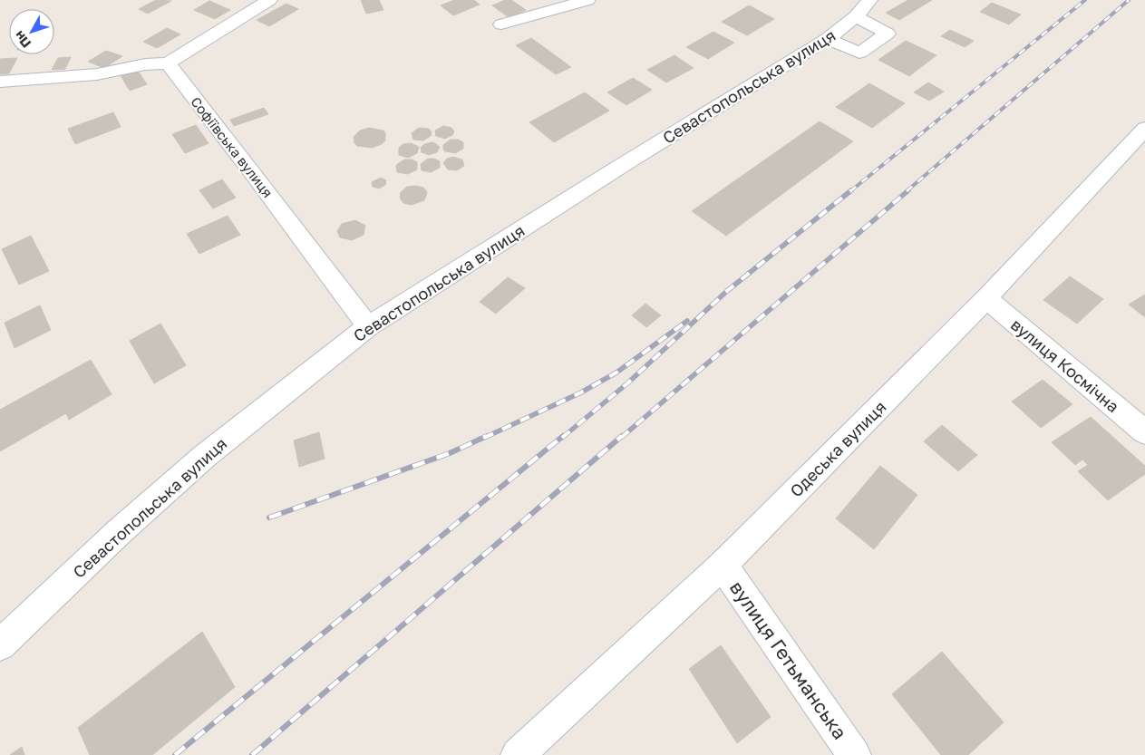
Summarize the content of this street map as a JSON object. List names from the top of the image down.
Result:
{
  "streets": {
    "street": [
      "Севастопольська вулиця",
      "Софіївська вулиця",
      "вулиця Космічна",
      "Одеська вулиця",
      "вулиця Гетьманська"
    ]
  },
  "crossings": [
    ["Севастопольська вулиця", "Софіївська вулиця"],
    ["вулиця Космічна", "Одеська вулиця"],
    ["Одеська вулиця", "вулиця Гетьманська"]
  ],
  "north": "bottom left"
}
